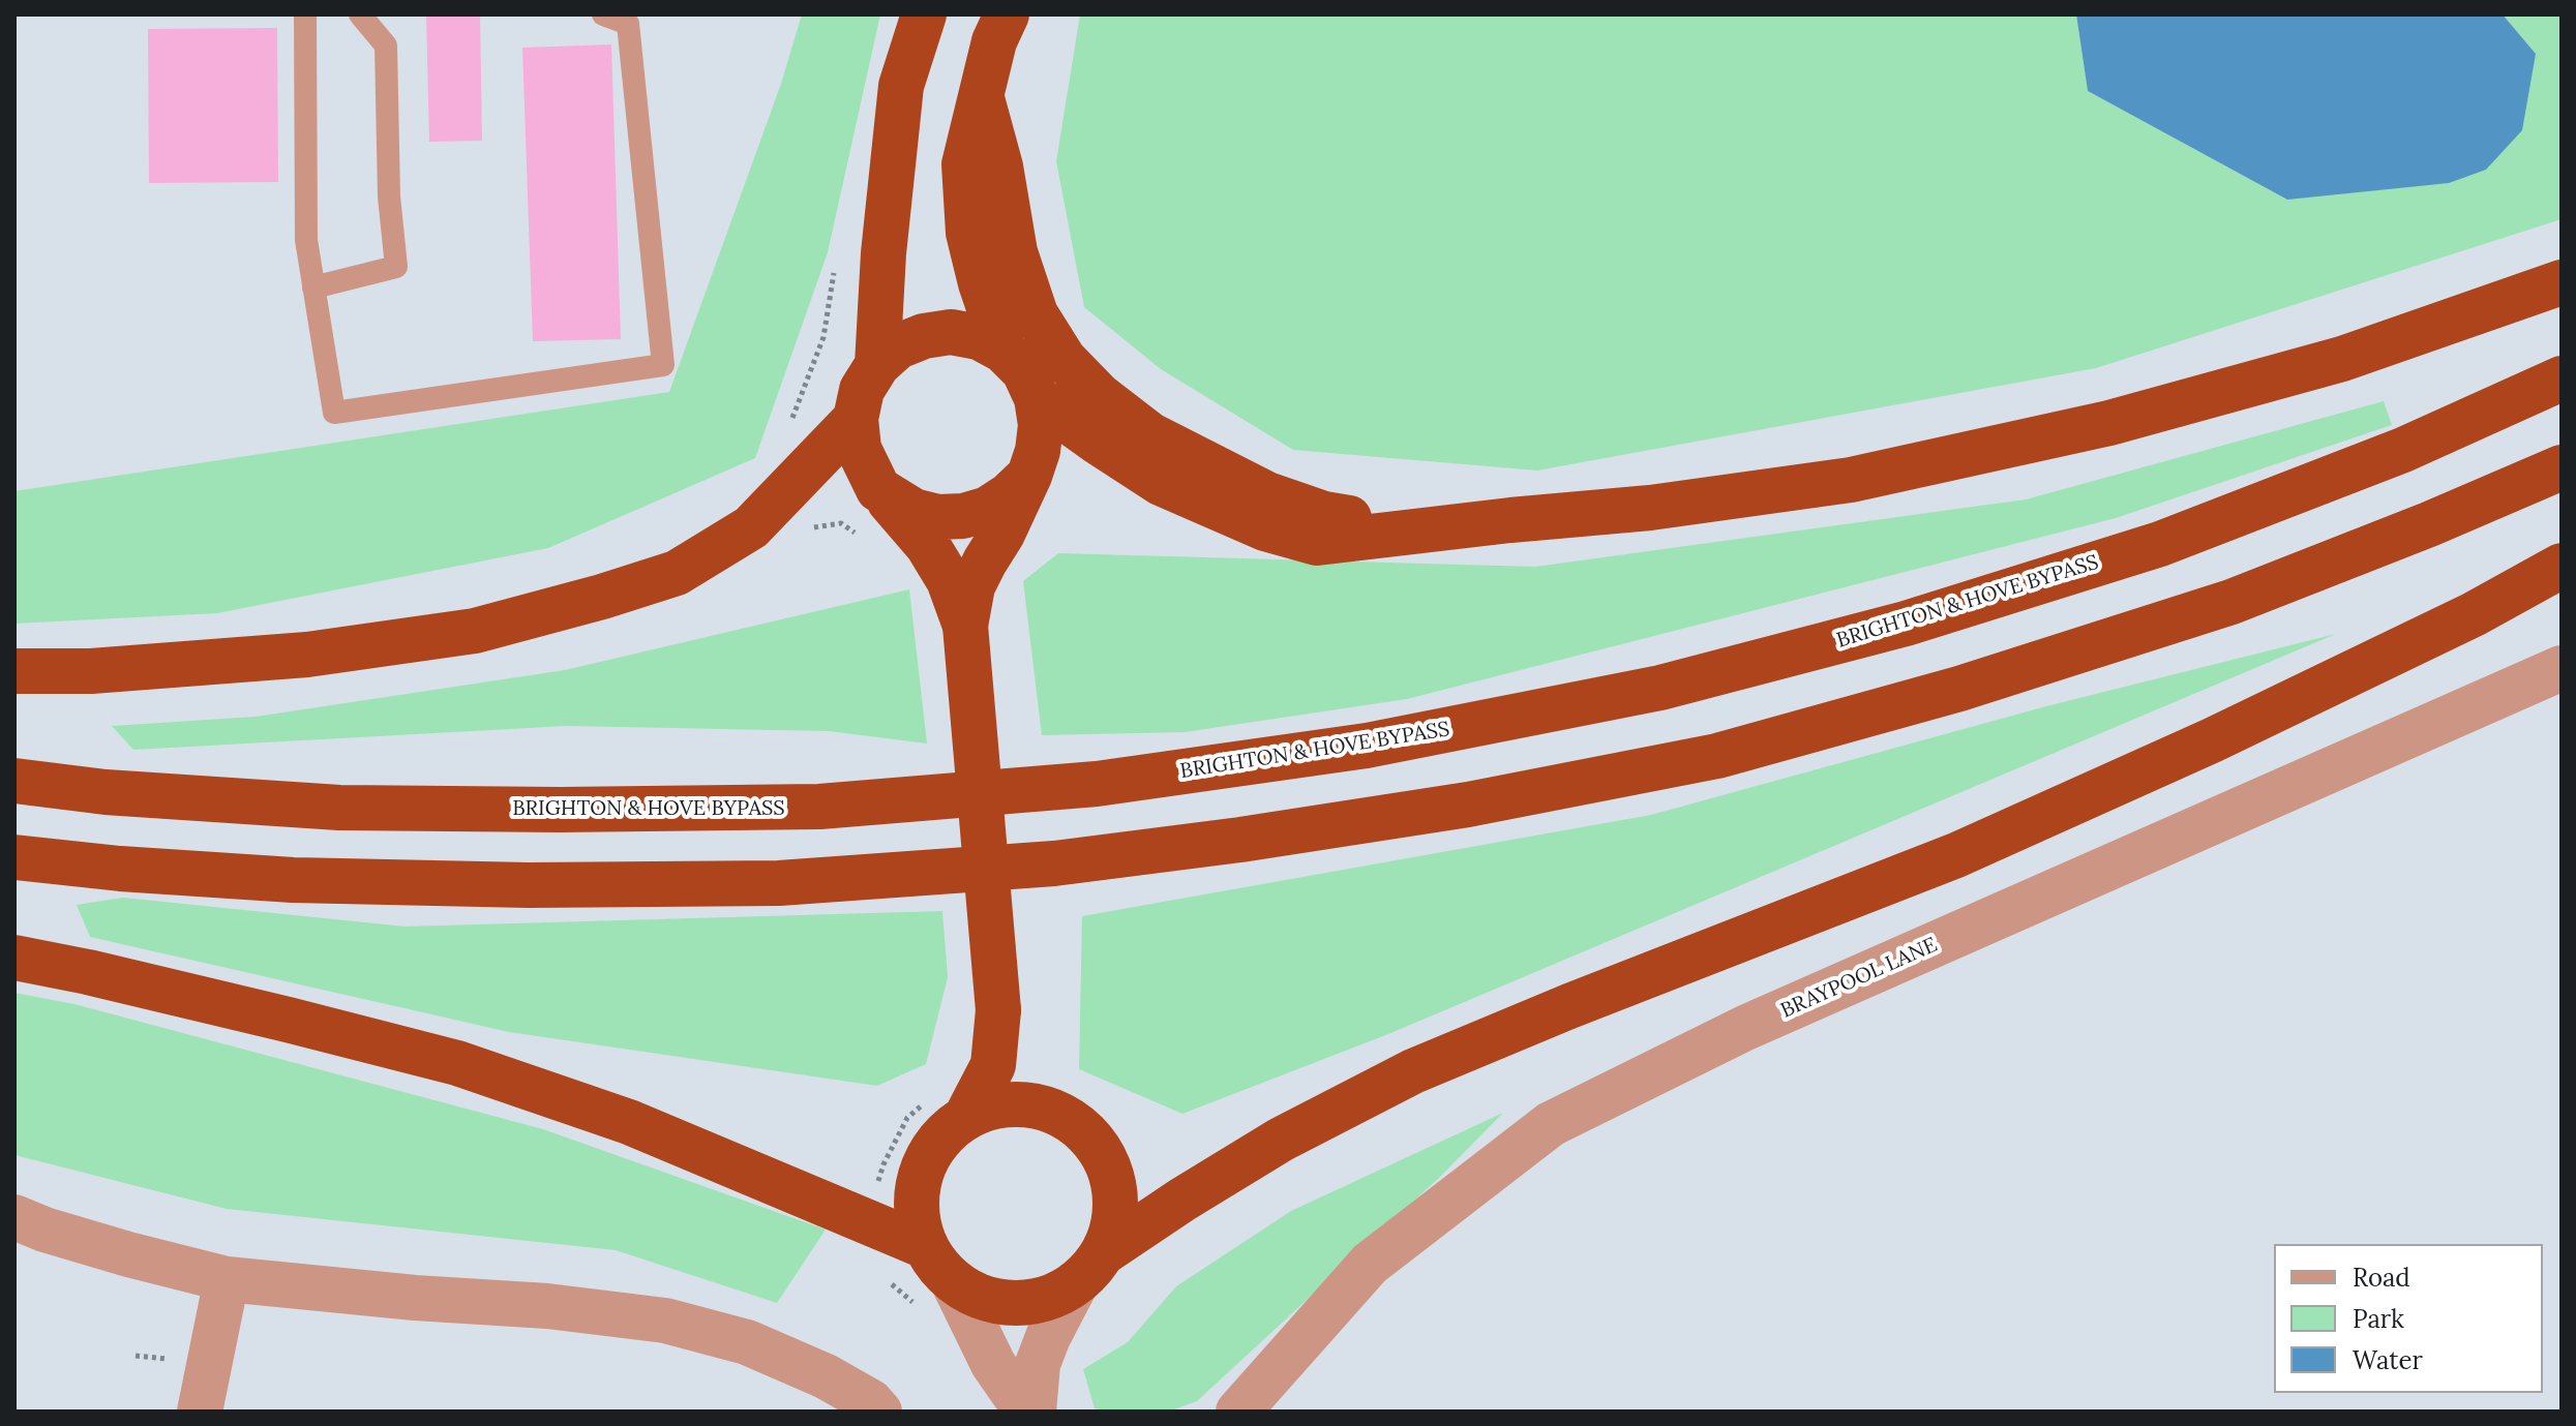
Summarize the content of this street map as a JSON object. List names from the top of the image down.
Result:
{
  "streets": {
    "highway": ["BRIGHTON & HOVE BYPASS"],
    "street": ["BRAYPOOL LANE"]
  },
  "legend": ["Road", "Park", "Water"]
}
